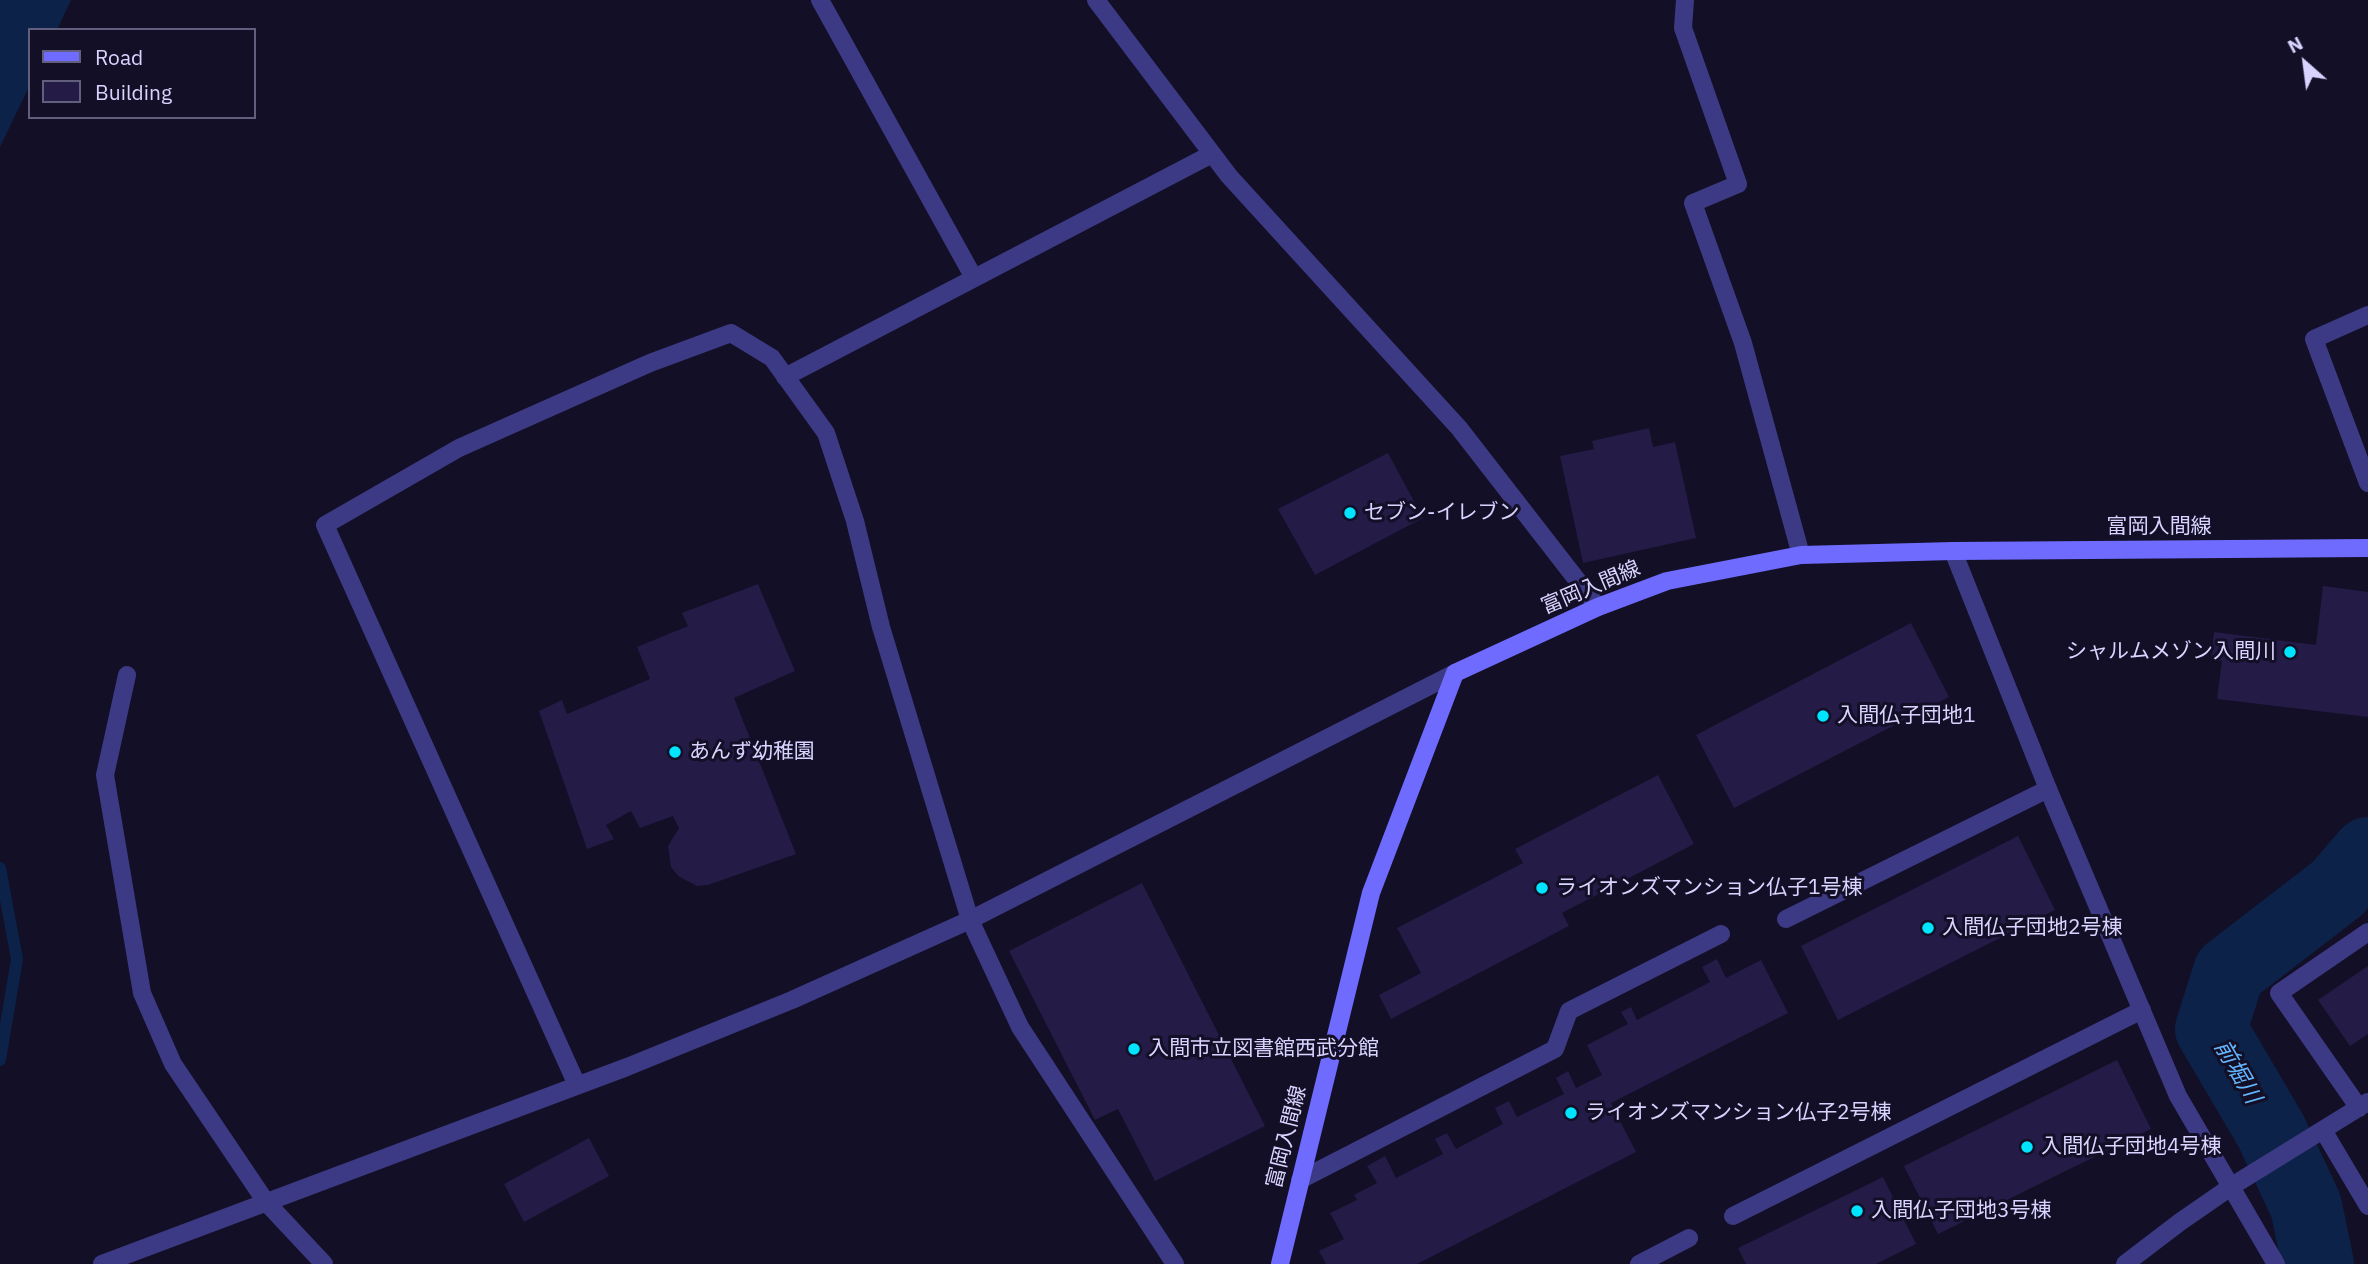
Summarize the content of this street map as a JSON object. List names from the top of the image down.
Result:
{
  "streets": {
    "main road": ["富岡入間線"]
  },
  "water": ["前堀川"],
  "places": [
    "セブン-イレブン",
    "シャルムメゾン入間川",
    "入間仏子団地1",
    "あんず幼稚園",
    "ライオンズマンション仏子1号棟",
    "入間仏子団地2号棟",
    "入間市立図書館西武分館",
    "ライオンズマンション仏子2号棟",
    "入間仏子団地4号棟",
    "入間仏子団地3号棟"
  ],
  "legend": ["Road", "Building"],
  "north": "top left"
}
